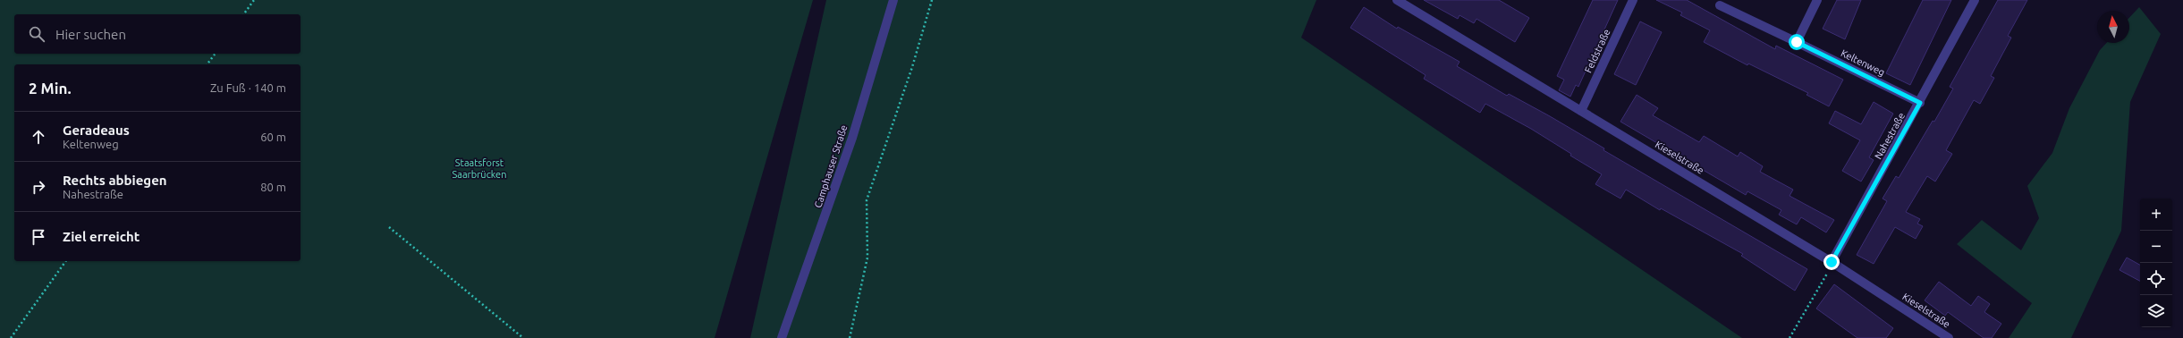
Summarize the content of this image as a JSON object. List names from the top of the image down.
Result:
{
  "streets": {
    "street": [
      "Feldstraße",
      "Keltenweg",
      "Nahestraße",
      "Kieselstraße",
      "Camphauser Straße"
    ]
  },
  "crossings": [
    ["Feldstraße", "Kieselstraße"],
    ["Keltenweg", "Nahestraße"],
    ["Nahestraße", "Kieselstraße"]
  ],
  "parks": ["Staatsforst Saarbrücken"],
  "north": "top",
  "page": {
    "search": "Hier suchen",
    "heading": ["2 Min.", "Zu Fuß · 140 m"],
    "list": [
      ["Geradeaus", "Keltenweg", "60 m"],
      ["Rechts abbiegen", "Nahestraße", "80 m"],
      "Ziel erreicht"
    ],
    "map_buttons": ["+", "−"]
  }
}
